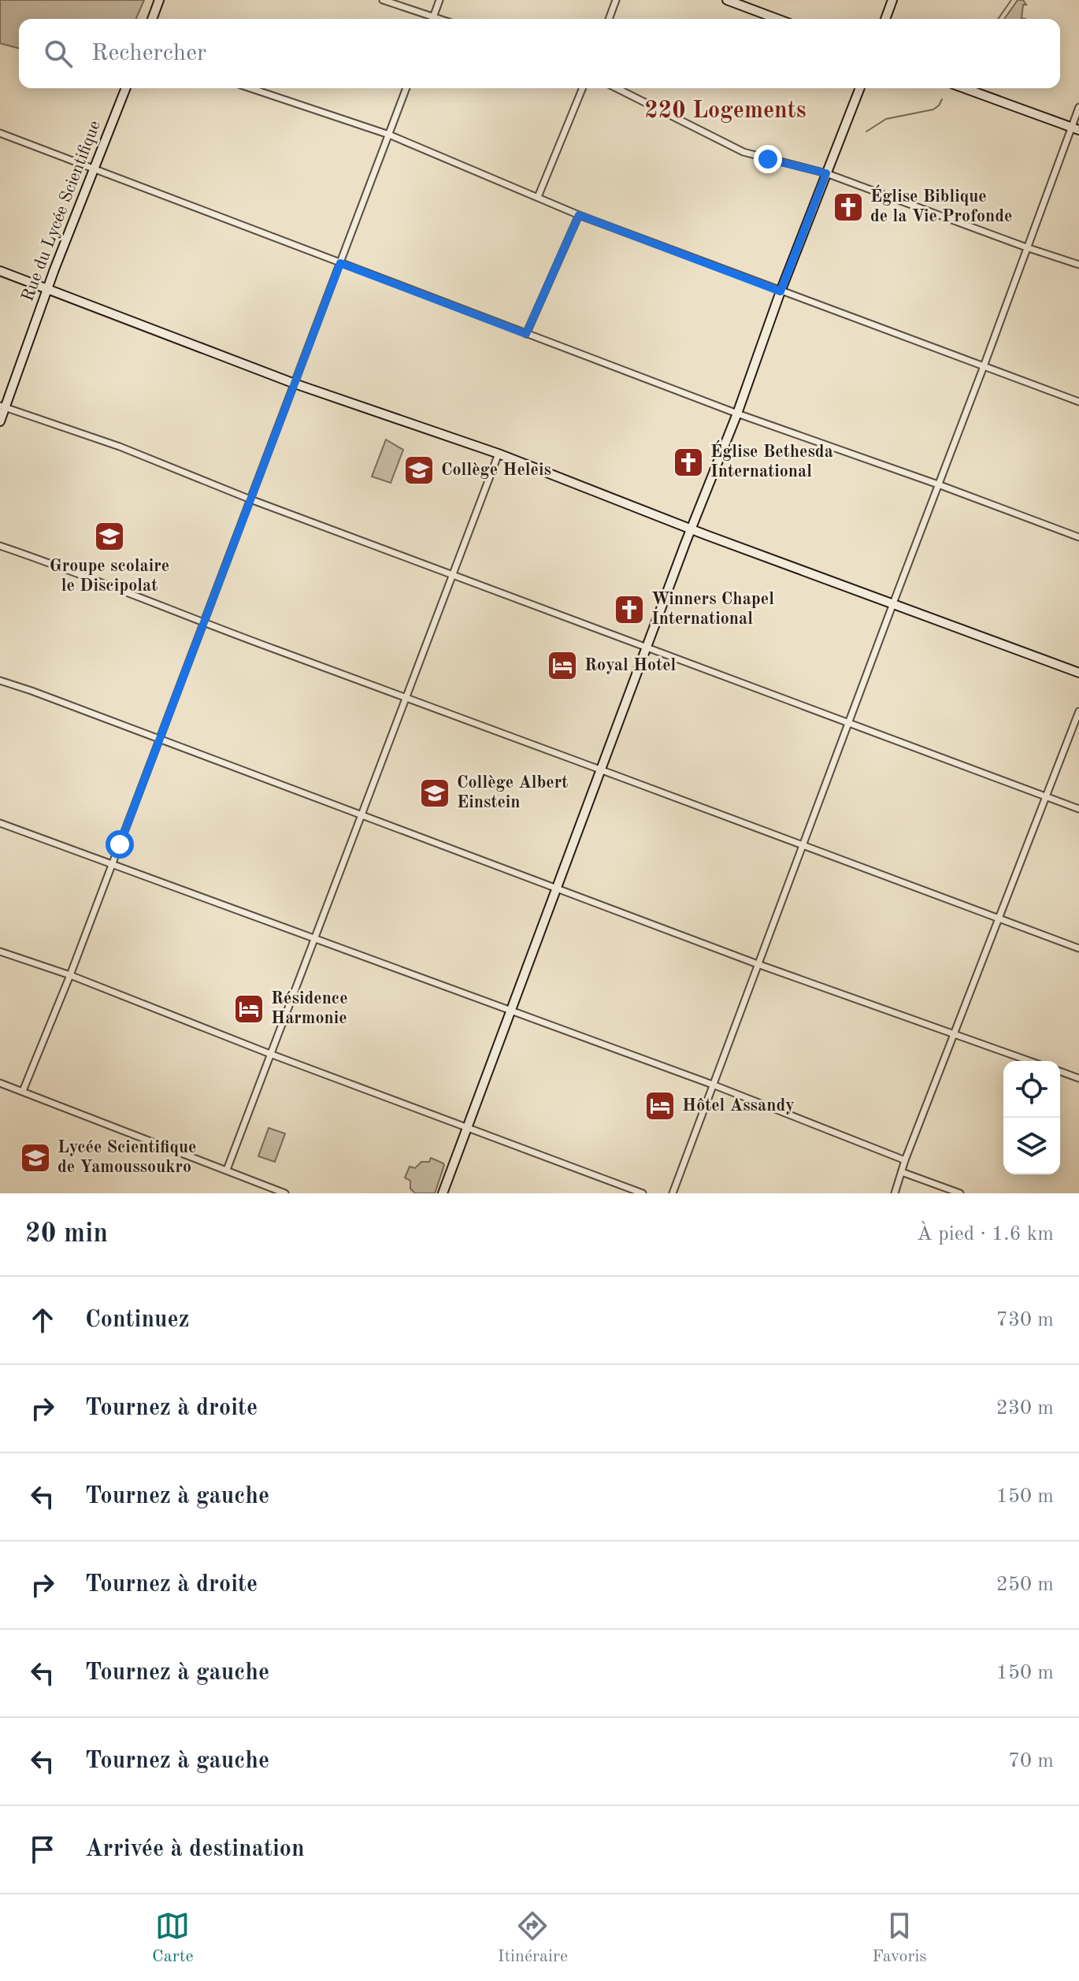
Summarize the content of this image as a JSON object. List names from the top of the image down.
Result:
{
  "streets": {
    "street": ["Rue du Lycée Scientifique"]
  },
  "districts": ["220 Logements"],
  "places": {
    "church": ["Église Biblique de la Vie Profonde", "Église Bethesda International", "Winners Chapel International"],
    "school or university": [
      "Collège Heleis",
      "Groupe scolaire le Discipolat",
      "Collège Albert Einstein",
      "Lycée Scientifique de Yamoussoukro"
    ],
    "hotel": ["Royal Hotel", "Résidence Harmonie", "Hôtel Assandy"]
  },
  "page": {
    "search": "Rechercher",
    "heading": ["20 min", "À pied · 1.6 km"],
    "list": [
      ["Continuez", "730 m"],
      ["Tournez à droite", "230 m"],
      ["Tournez à gauche", "150 m"],
      ["Tournez à droite", "250 m"],
      ["Tournez à gauche", "150 m"],
      ["Tournez à gauche", "70 m"],
      "Arrivée à destination"
    ],
    "nav": ["Carte", "Itinéraire", "Favoris"]
  }
}
